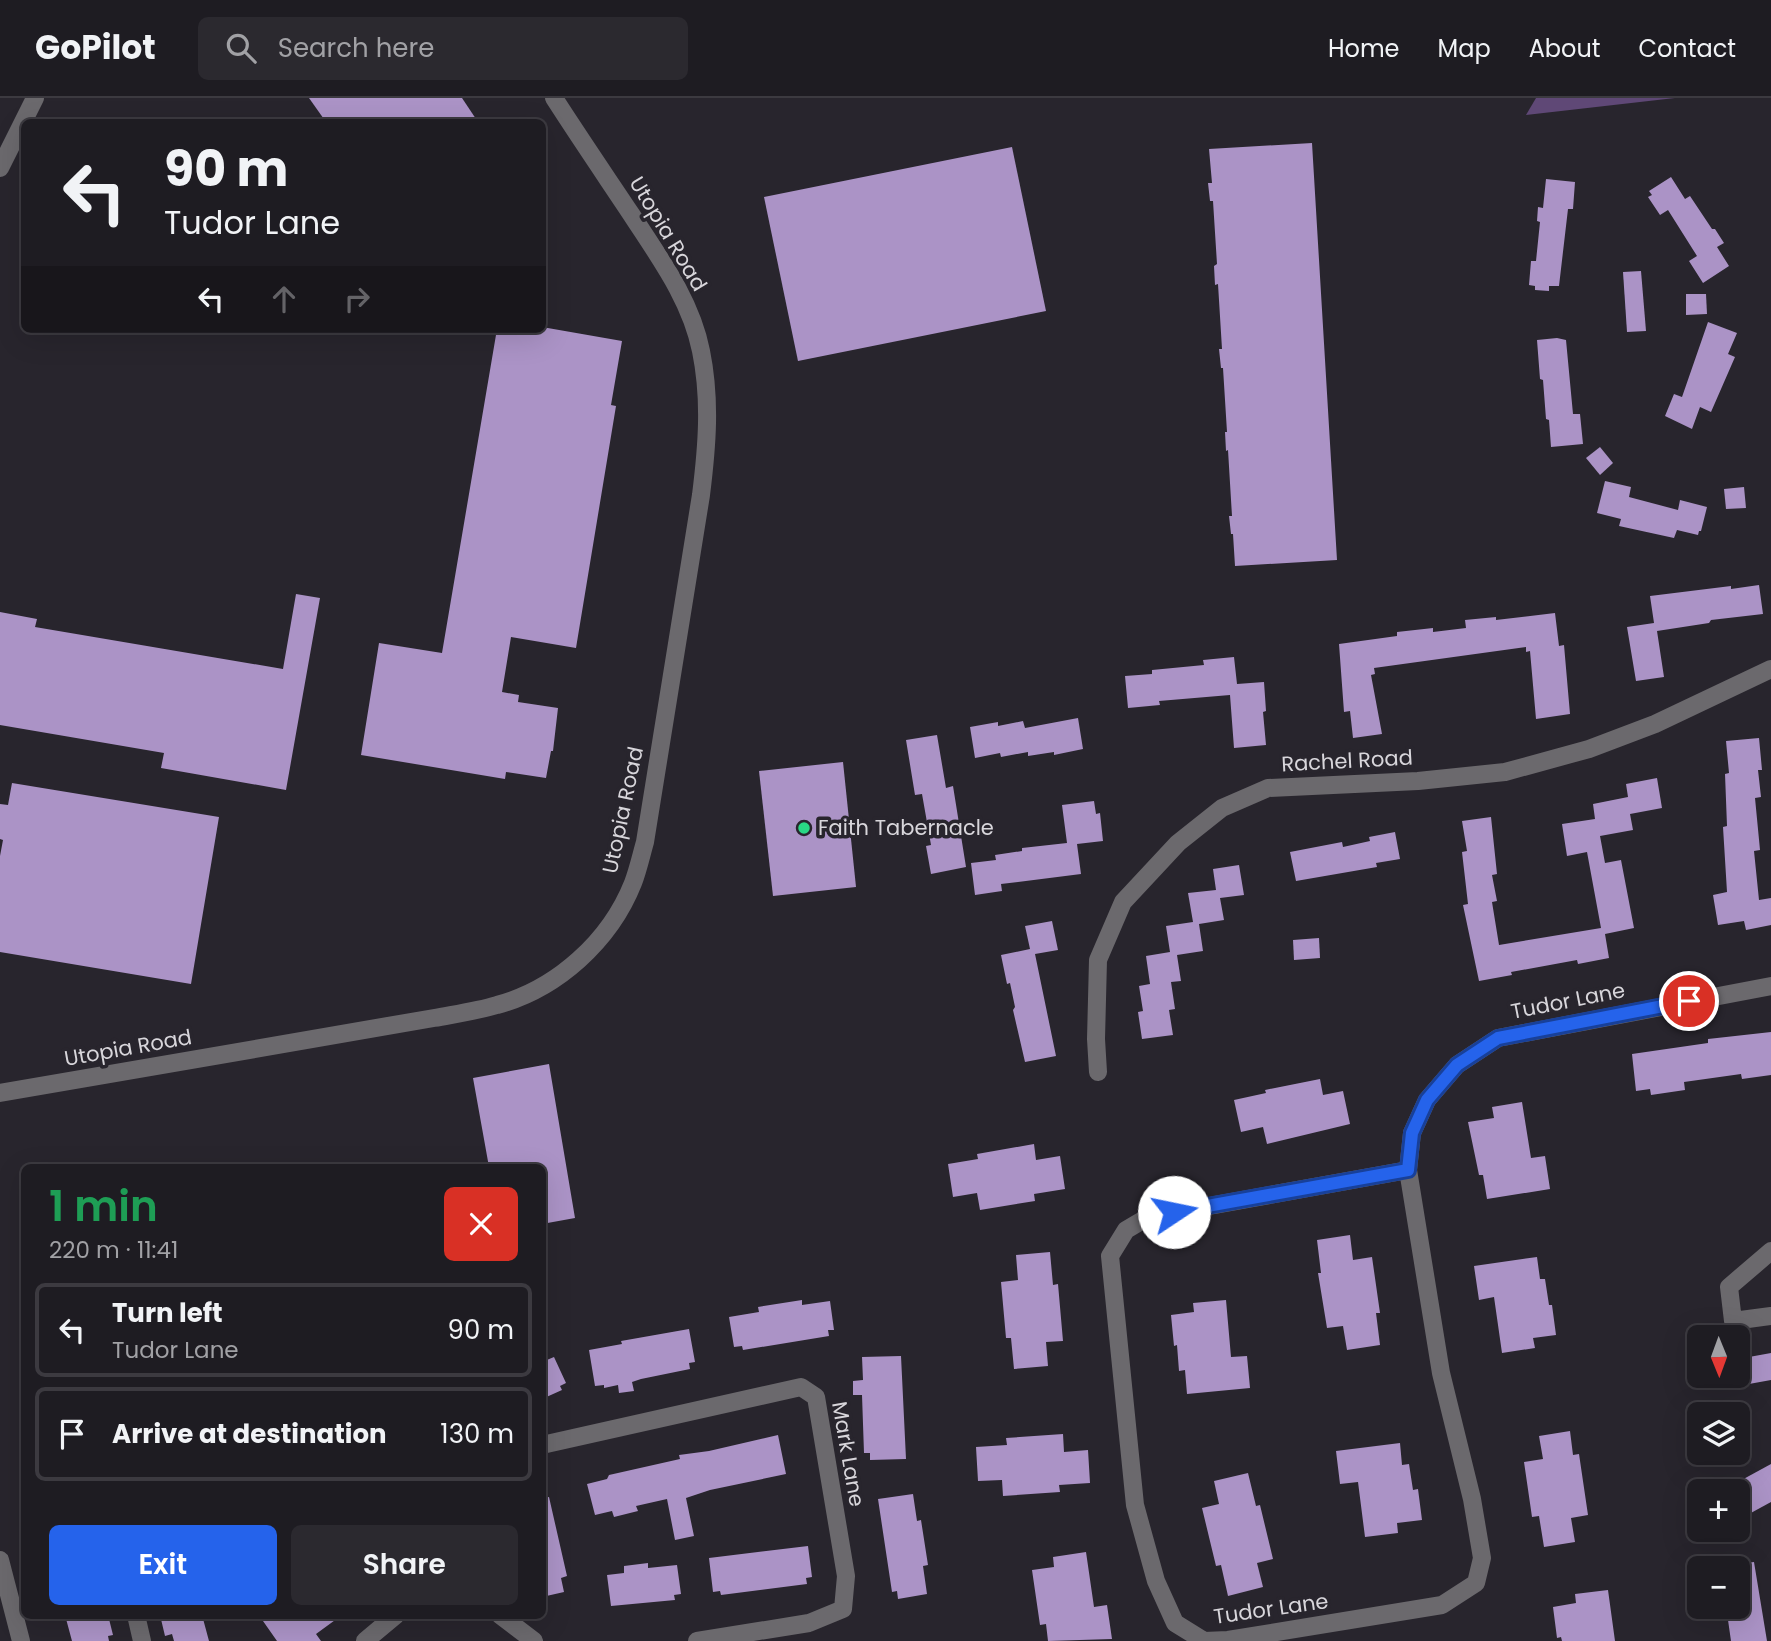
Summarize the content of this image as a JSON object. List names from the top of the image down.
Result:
{
  "streets": {
    "street": [
      "Utopia Road",
      "Rachel Road",
      "Tudor Lane",
      "Mark Lane"
    ]
  },
  "places": ["Faith Tabernacle"],
  "north": "bottom",
  "page": {
    "header": "GoPilot",
    "search": "Search here",
    "nav": [
      "Home",
      "Map",
      "About",
      "Contact"
    ],
    "turn": ["90 m", "Tudor Lane"],
    "heading": ["1 min", "220 m · 11:41"],
    "list": [
      {
        "name": "Turn left",
        "note": "Tudor Lane",
        "value": "90 m"
      },
      {
        "name": "Arrive at destination",
        "value": "130 m"
      }
    ],
    "map_buttons": ["+", "−"],
    "buttons": ["Exit", "Share"]
  }
}
